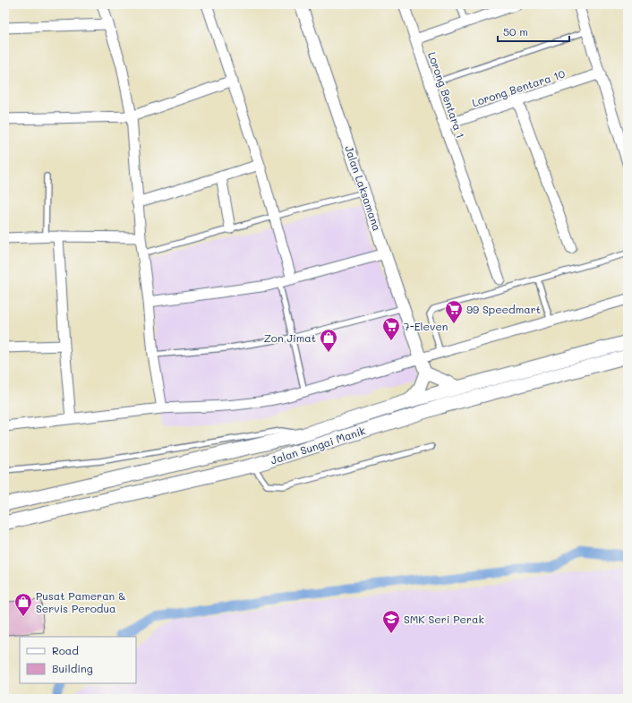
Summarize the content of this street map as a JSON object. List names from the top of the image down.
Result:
{
  "streets": {
    "main road": ["Jalan Sungai Manik"],
    "street": ["Lorong Bentara 10", "Lorong Bentara 1", "Jalan Laksamana"]
  },
  "crossings": [
    ["Lorong Bentara 10", "Lorong Bentara 1"]
  ],
  "places": {
    "supermarket": ["99 Speedmart", "7-Eleven"],
    "shop": ["Zon Jimat", "Pusat Pameran & Servis Perodua"],
    "school or university": ["SMK Seri Perak"]
  },
  "legend": ["Road", "Building"],
  "scale_bar": "50 m"
}
